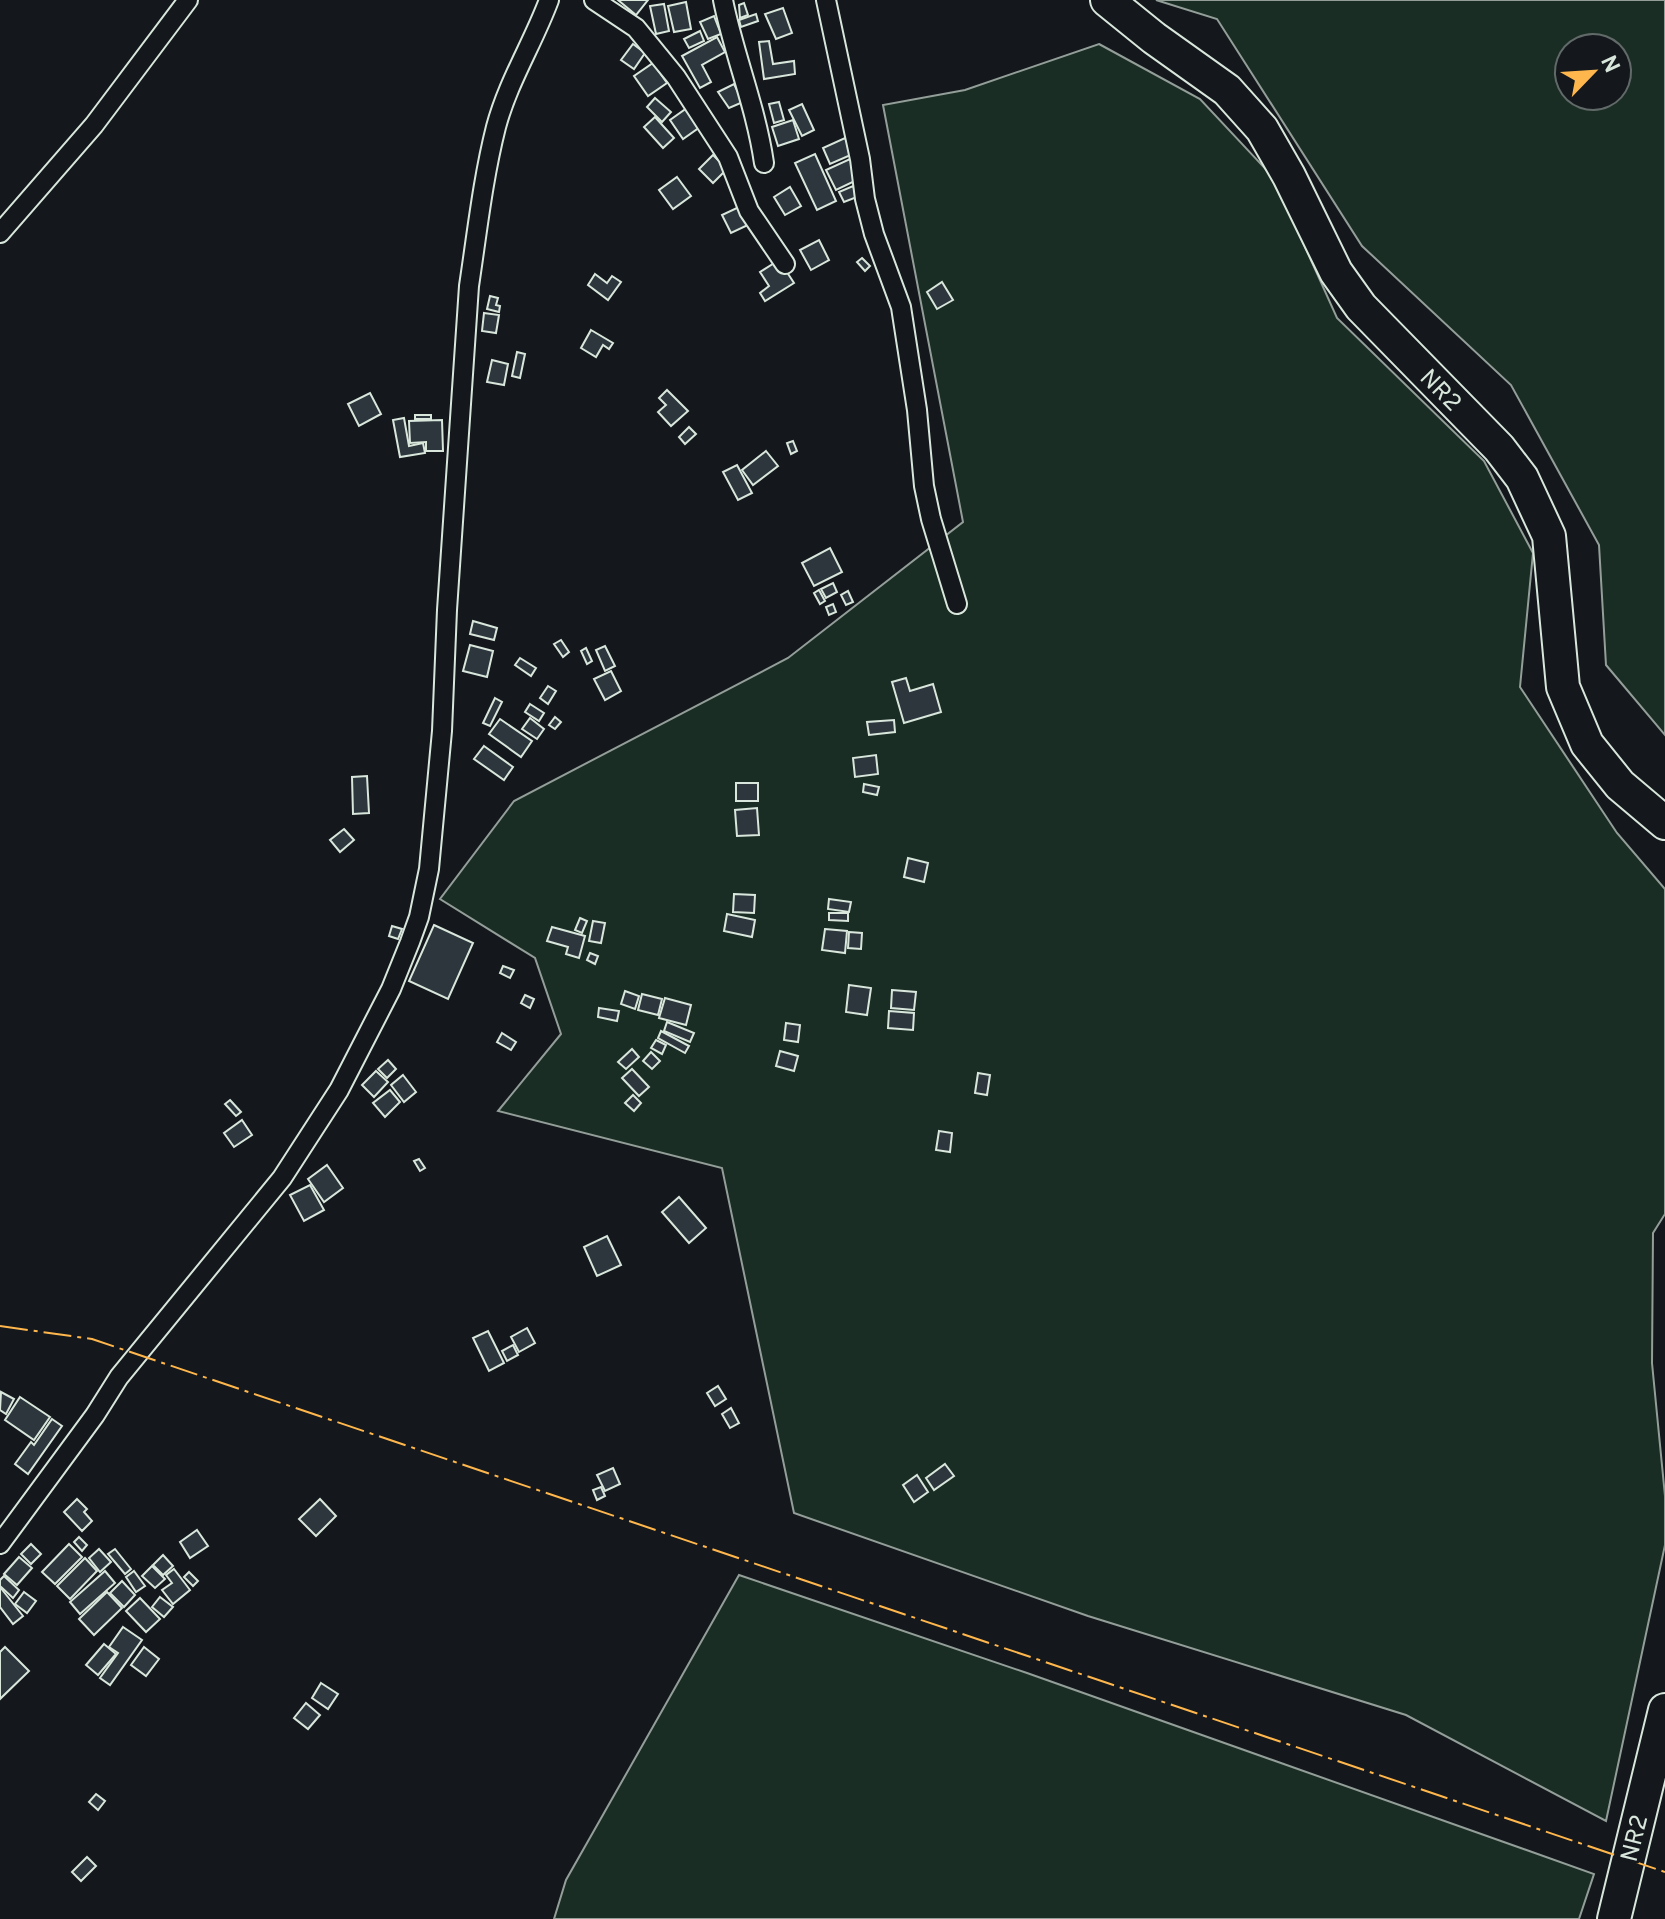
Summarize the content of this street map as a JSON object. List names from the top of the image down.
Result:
{
  "streets": {
    "highway": ["NR2"]
  },
  "north": "top right"
}
